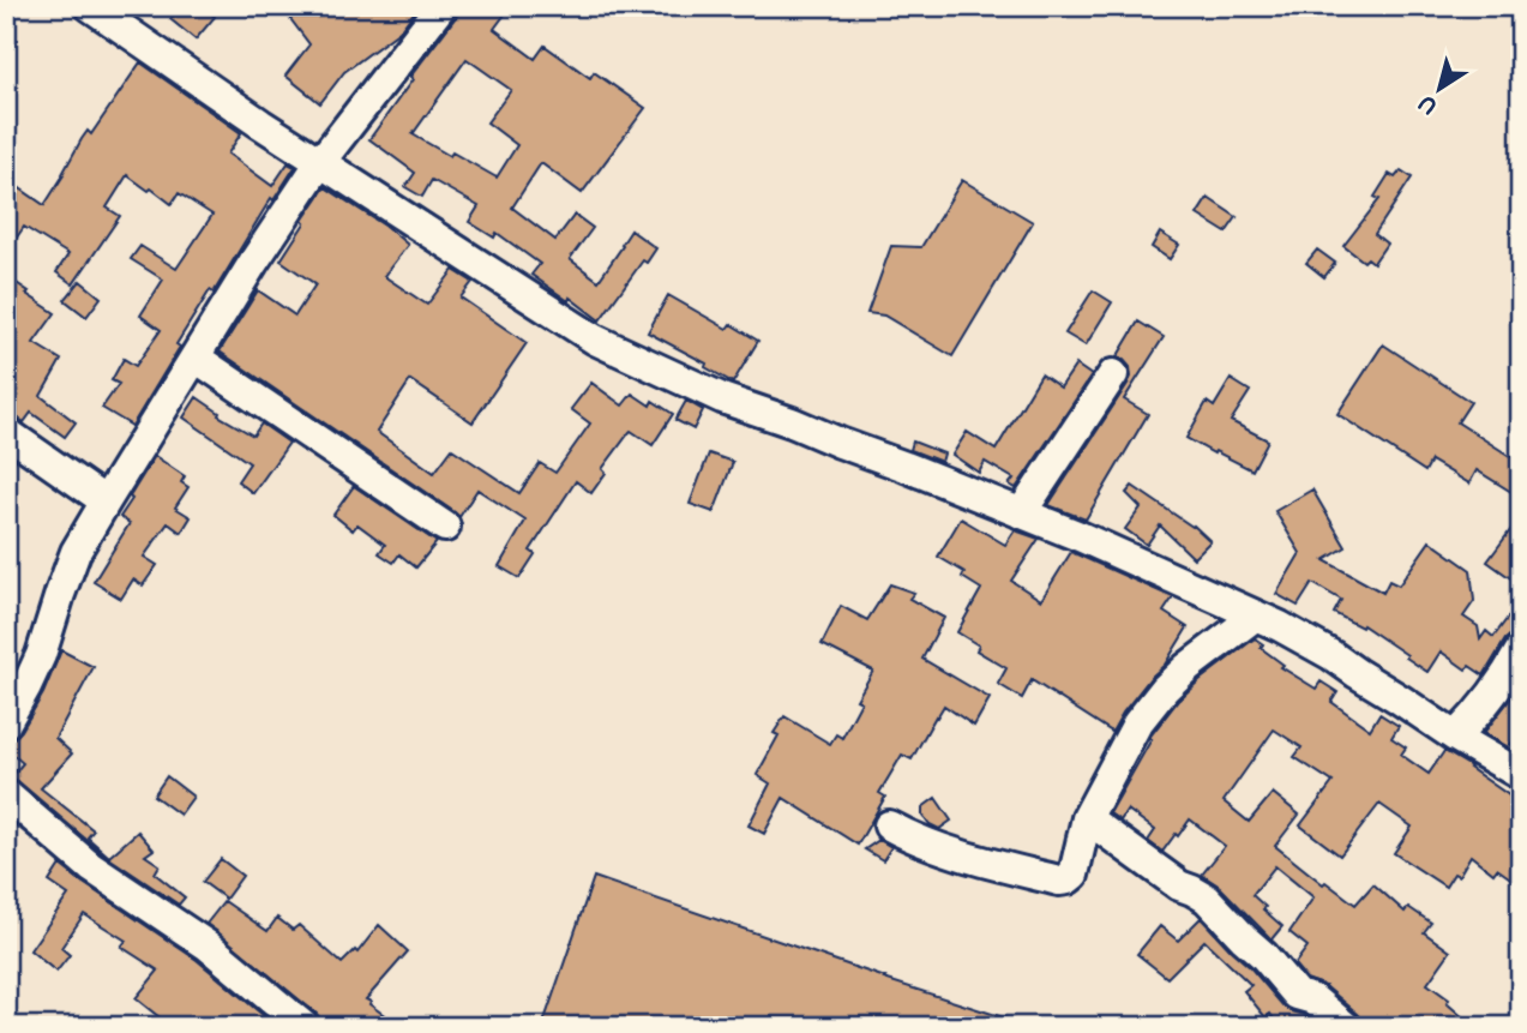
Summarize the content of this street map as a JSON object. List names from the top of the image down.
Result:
{
  "north": "bottom left"
}
